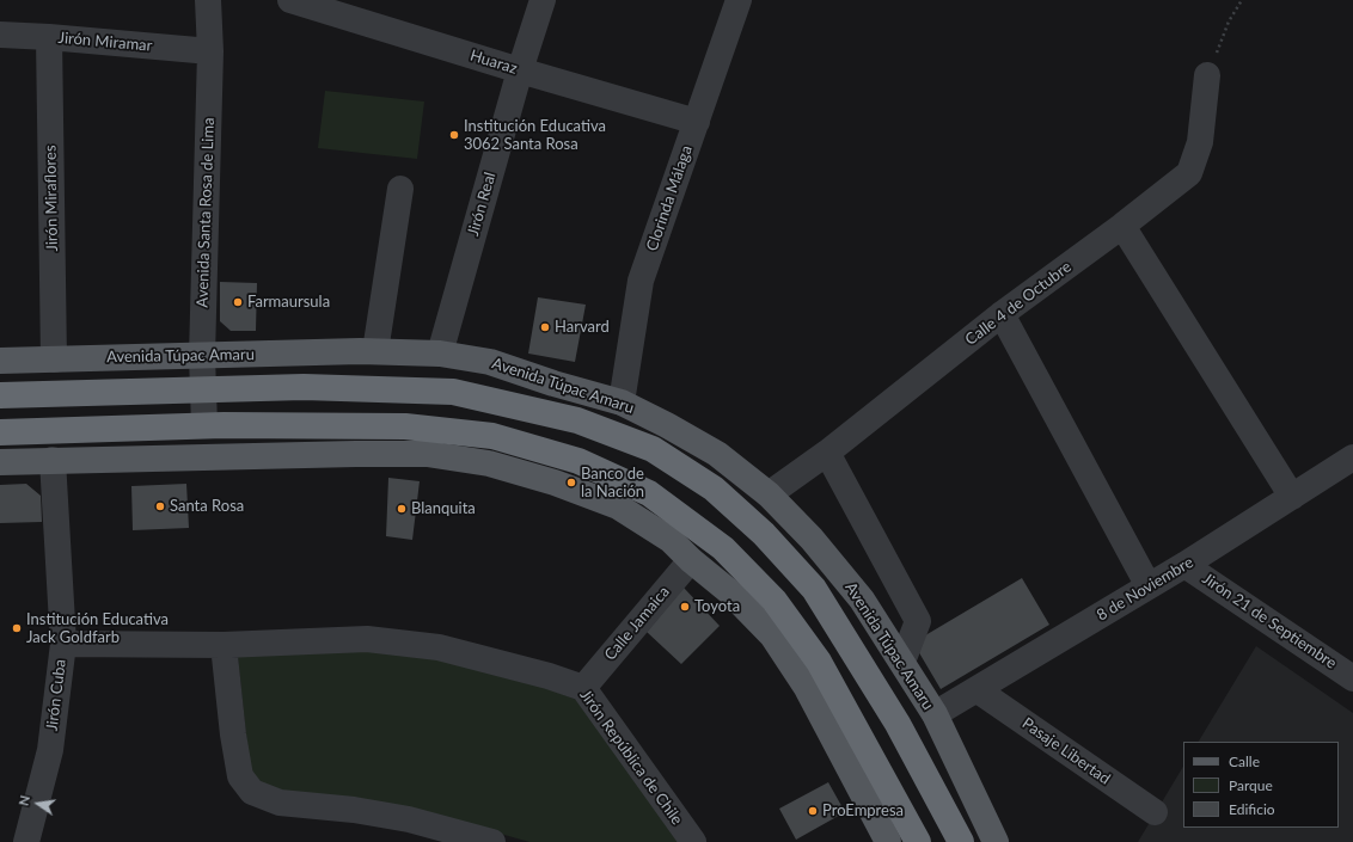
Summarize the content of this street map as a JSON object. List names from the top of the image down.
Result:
{
  "streets": {
    "highway": ["Avenida Túpac Amaru"],
    "street": [
      "Jirón Miramar",
      "Huaraz",
      "Jirón Miraflores",
      "Clorinda Málaga",
      "Jirón Real",
      "Avenida Santa Rosa de Lima",
      "Calle 4 de Octubre",
      "8 de Noviembre",
      "Jirón 21 de Septiembre",
      "Calle Jamaica",
      "Jirón Cuba",
      "Pasaje Libertad",
      "Jirón República de Chile"
    ]
  },
  "crossings": [
    ["Jirón Miramar", "Jirón Miraflores"],
    ["Jirón Miramar", "Avenida Santa Rosa de Lima"],
    ["Huaraz", "Clorinda Málaga"],
    ["Huaraz", "Jirón Real"],
    ["Jirón Miraflores", "Avenida Túpac Amaru"],
    ["Clorinda Málaga", "Avenida Túpac Amaru"],
    ["Jirón Real", "Avenida Túpac Amaru"],
    ["Avenida Santa Rosa de Lima", "Avenida Túpac Amaru"],
    ["Calle 4 de Octubre", "Avenida Túpac Amaru"],
    ["Avenida Túpac Amaru", "8 de Noviembre"],
    ["8 de Noviembre", "Jirón 21 de Septiembre"],
    ["8 de Noviembre", "Pasaje Libertad"],
    ["Calle Jamaica", "Jirón República de Chile"],
    ["Jirón Cuba", "Jirón República de Chile"]
  ],
  "places": [
    "Institución Educativa 3062 Santa Rosa",
    "Farmaursula",
    "Harvard",
    "Banco de la Nación",
    "Santa Rosa",
    "Blanquita",
    "Toyota",
    "Institución Educativa Jack Goldfarb",
    "ProEmpresa"
  ],
  "legend": ["Calle", "Parque", "Edificio"],
  "north": "left"
}
